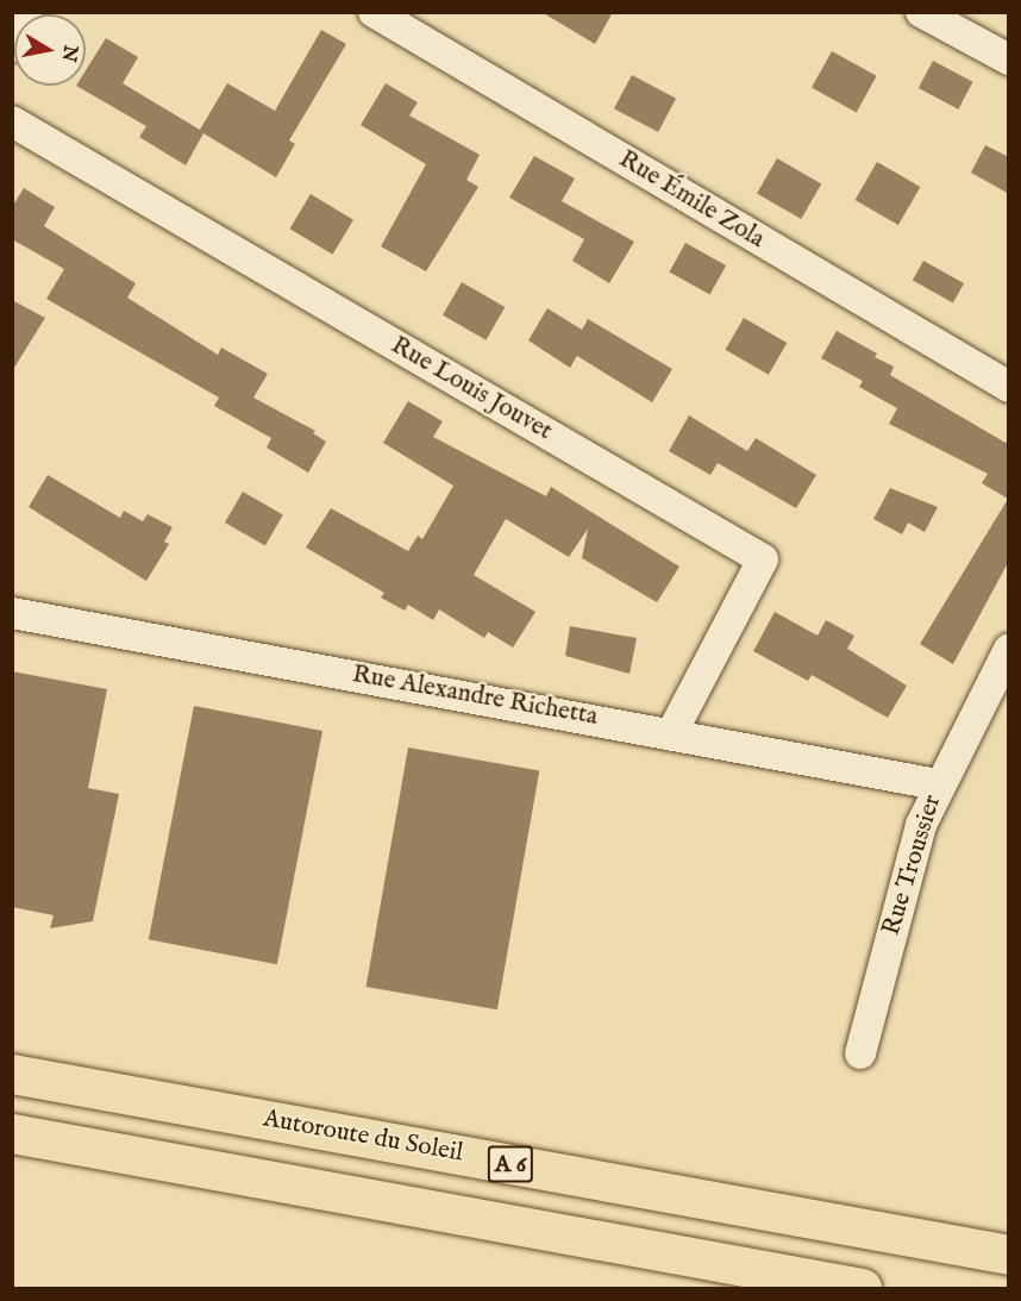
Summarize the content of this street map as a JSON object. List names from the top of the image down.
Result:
{
  "streets": {
    "highway": ["Autoroute du Soleil", "A 6"],
    "street": [
      "Rue Émile Zola",
      "Rue Louis Jouvet",
      "Rue Alexandre Richetta",
      "Rue Troussier"
    ]
  },
  "crossings": [
    ["Rue Louis Jouvet", "Rue Alexandre Richetta"],
    ["Rue Alexandre Richetta", "Rue Troussier"]
  ],
  "north": "right"
}
